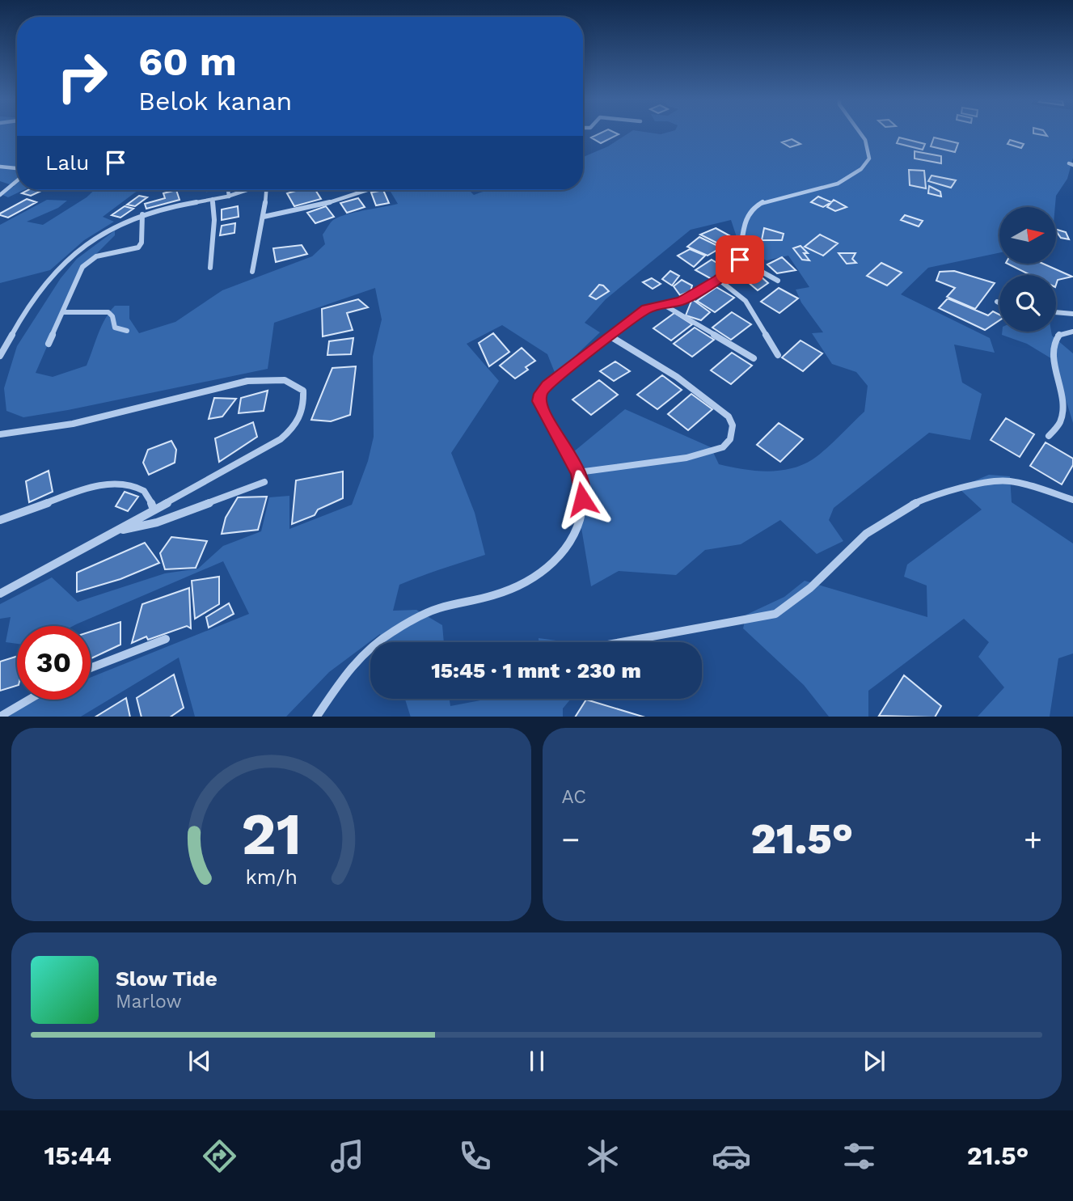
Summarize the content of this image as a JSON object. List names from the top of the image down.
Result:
{
  "north": "right",
  "page": {
    "turn": ["60 m", "Belok kanan"],
    "then": "Lalu",
    "limit": "30",
    "trip": "15:45 · 1 mnt · 230 m",
    "tile": "AC",
    "heat": ["−", "21.5°", "+"],
    "song": ["Slow Tide", "Marlow"],
    "tabs": ["15:44", "21.5°"],
    "gauge": ["21", "km/h"]
  }
}
